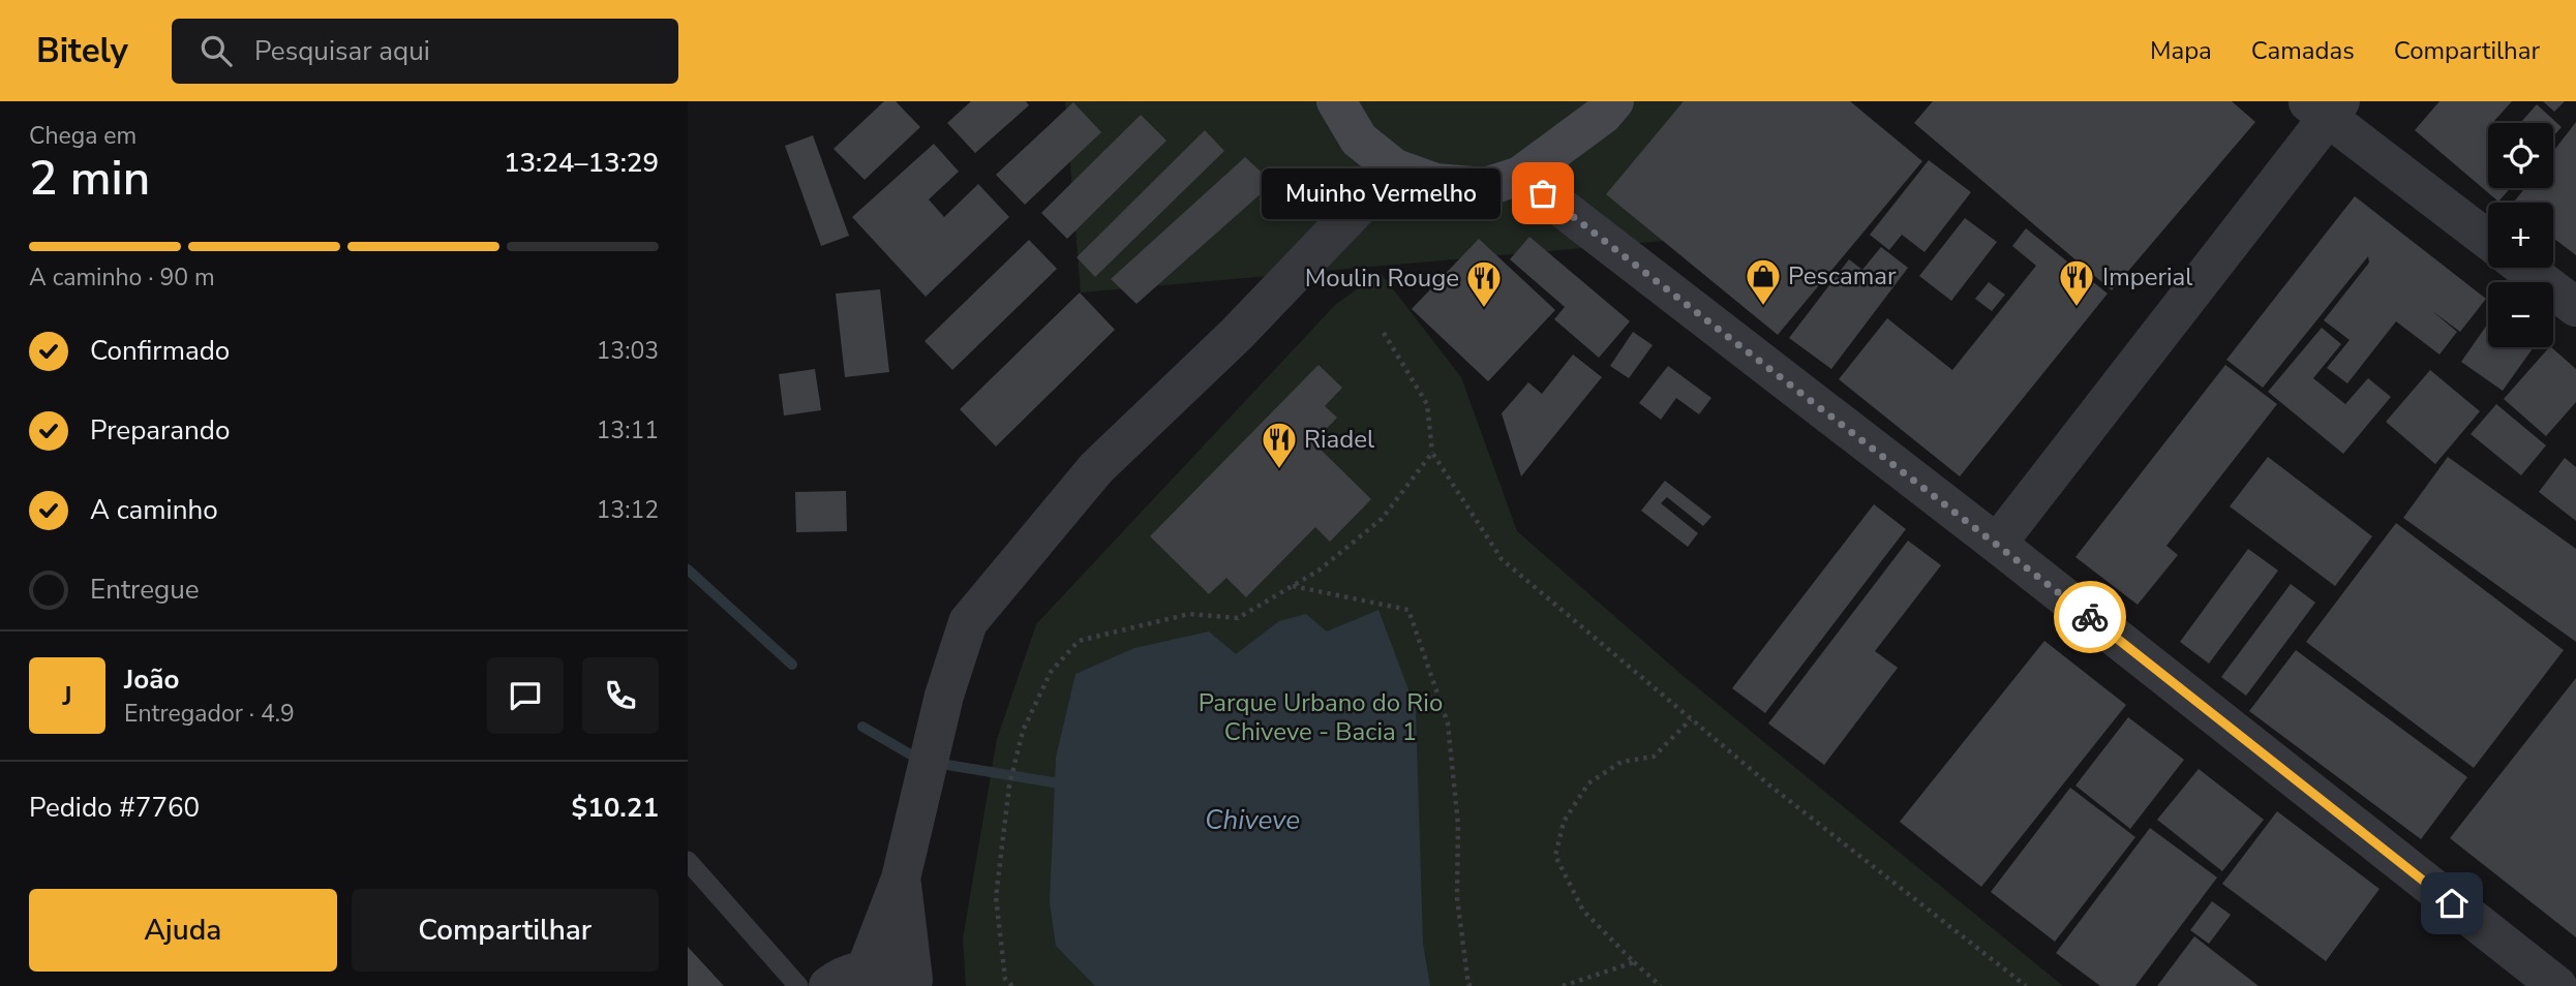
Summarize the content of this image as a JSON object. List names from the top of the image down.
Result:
{
  "water": ["Chiveve"],
  "parks": ["Parque Urbano do Rio Chiveve - Bacia 1"],
  "places": {
    "other": ["Muinho Vermelho"],
    "shop": ["Pescamar"],
    "restaurant": ["Imperial", "Moulin Rouge", "Riadel"]
  },
  "page": {
    "header": "Bitely",
    "search": "Pesquisar aqui",
    "nav": ["Mapa", "Camadas", "Compartilhar"],
    "heading": ["2 min", "Chega em", "13:24–13:29"],
    "panel": [
      "João",
      "Entregador · 4.9",
      "Pedido #7760",
      "$10.21"
    ],
    "map_buttons": ["+", "−"],
    "bubble": "Muinho Vermelho",
    "bar": "A caminho · 90 m",
    "list": [
      ["Confirmado", "13:03"],
      ["Preparando", "13:11"],
      ["A caminho", "13:12"],
      "Entregue"
    ],
    "round": "J",
    "buttons": ["Ajuda", "Compartilhar"]
  }
}
